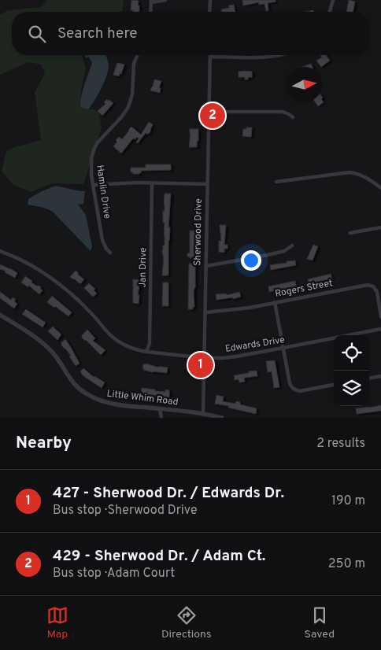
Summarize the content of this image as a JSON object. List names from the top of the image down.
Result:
{
  "streets": {
    "street": [
      "Hamlin Drive",
      "Sherwood Drive",
      "Jan Drive",
      "Rogers Street",
      "Edwards Drive",
      "Little Whim Road"
    ]
  },
  "crossings": [
    ["Sherwood Drive", "Rogers Street"],
    ["Sherwood Drive", "Edwards Drive"],
    ["Sherwood Drive", "Little Whim Road"],
    ["Jan Drive", "Edwards Drive"]
  ],
  "north": "right",
  "page": {
    "search": "Search here",
    "pins": ["2", "1"],
    "heading": ["Nearby", "2 results"],
    "list": [
      {
        "mark": "1",
        "name": "427 - Sherwood Dr. / Edwards Dr.",
        "note": "Bus stop · Sherwood Drive",
        "value": "190 m"
      },
      {
        "mark": "2",
        "name": "429 - Sherwood Dr. / Adam Ct.",
        "note": "Bus stop · Adam Court",
        "value": "250 m"
      }
    ],
    "nav": ["Map", "Directions", "Saved"]
  }
}
